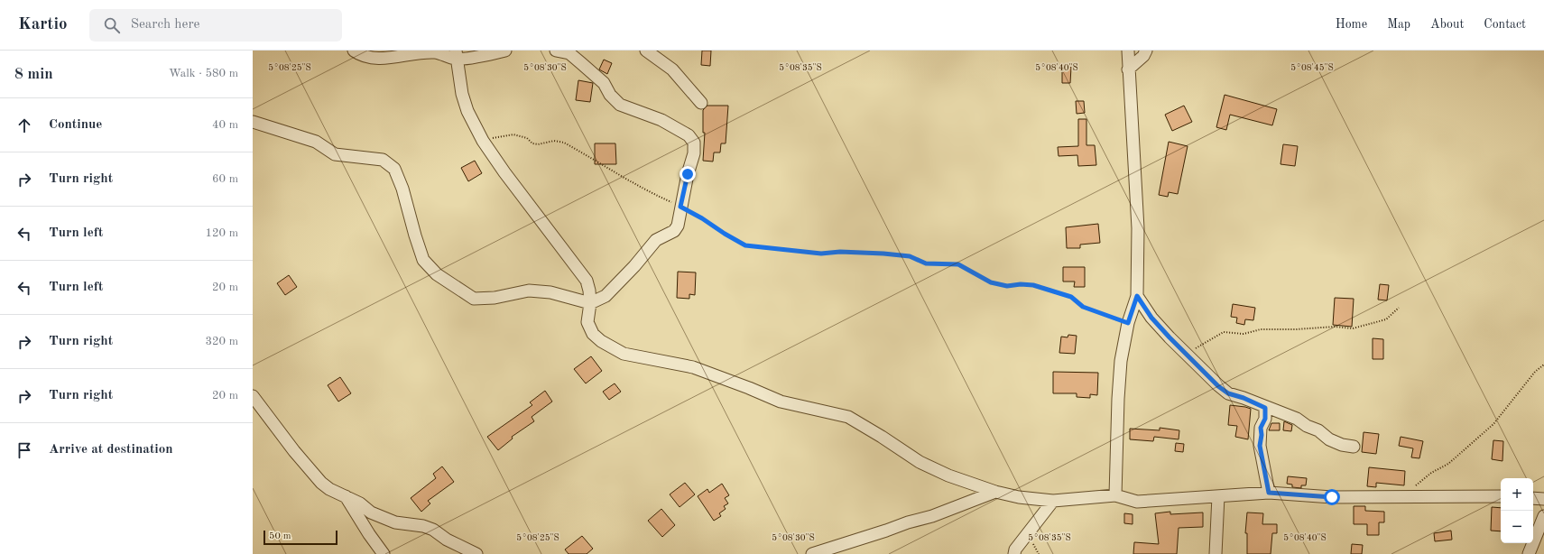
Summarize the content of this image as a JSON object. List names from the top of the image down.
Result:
{
  "scale_bar": "50 m",
  "page": {
    "header": "Kartio",
    "search": "Search here",
    "nav": [
      "Home",
      "Map",
      "About",
      "Contact"
    ],
    "heading": ["8 min", "Walk · 580 m"],
    "list": [
      ["Continue", "40 m"],
      ["Turn right", "60 m"],
      ["Turn left", "120 m"],
      ["Turn left", "20 m"],
      ["Turn right", "320 m"],
      ["Turn right", "20 m"],
      "Arrive at destination"
    ],
    "map_buttons": ["+", "−"],
    "scale": "50 m"
  },
  "coordinates": [
    "5°08'25\"S",
    "5°08'30\"S",
    "5°08'35\"S",
    "5°08'40\"S",
    "5°08'45\"S"
  ]
}
